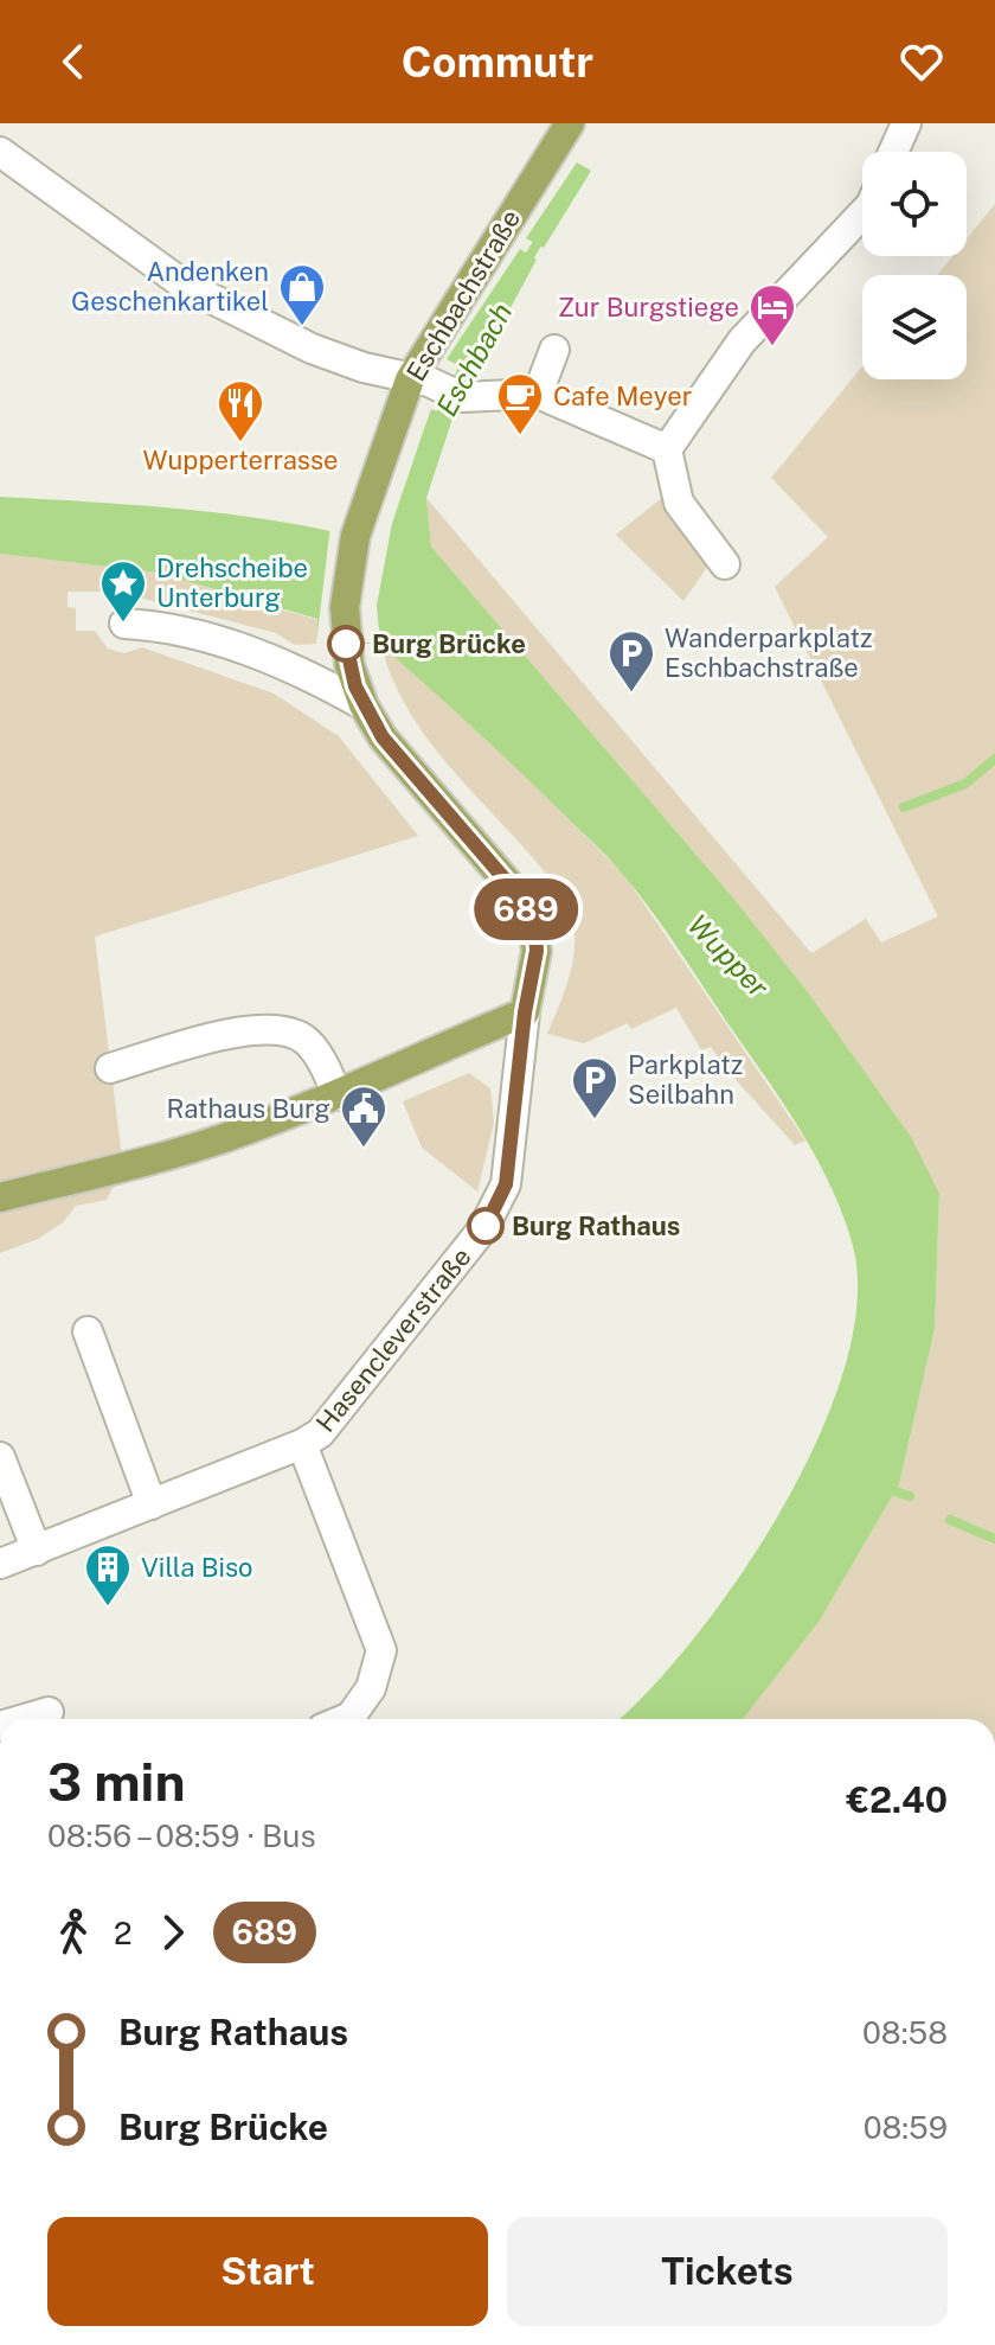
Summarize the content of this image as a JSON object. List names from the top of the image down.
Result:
{
  "streets": {
    "main road": ["Eschbachstraße"],
    "street": ["Hasencleverstraße"]
  },
  "crossings": [
    ["Eschbachstraße", "Hasencleverstraße"]
  ],
  "water": ["Eschbach", "Wupper"],
  "places": {
    "shop": ["Andenken Geschenkartikel"],
    "hotel": ["Zur Burgstiege"],
    "cafe": ["Cafe Meyer"],
    "restaurant": ["Wupperterrasse"],
    "place": ["Drehscheibe Unterburg"],
    "other": ["Burg Brücke", "Burg Rathaus"],
    "parking": ["Wanderparkplatz Eschbachstraße", "Parkplatz Seilbahn"],
    "public building": ["Rathaus Burg"],
    "building": ["Villa Biso"]
  },
  "lines": ["bus line 689"],
  "page": {
    "header": "Commutr",
    "on_map": "689",
    "heading": ["3 min", "08:56 – 08:59 · Bus", "€2.40"],
    "legs": ["2", "689"],
    "list": [
      {
        "name": "Burg Rathaus",
        "value": "08:58"
      },
      {
        "name": "Burg Brücke",
        "value": "08:59"
      }
    ],
    "buttons": ["Start", "Tickets"]
  }
}
